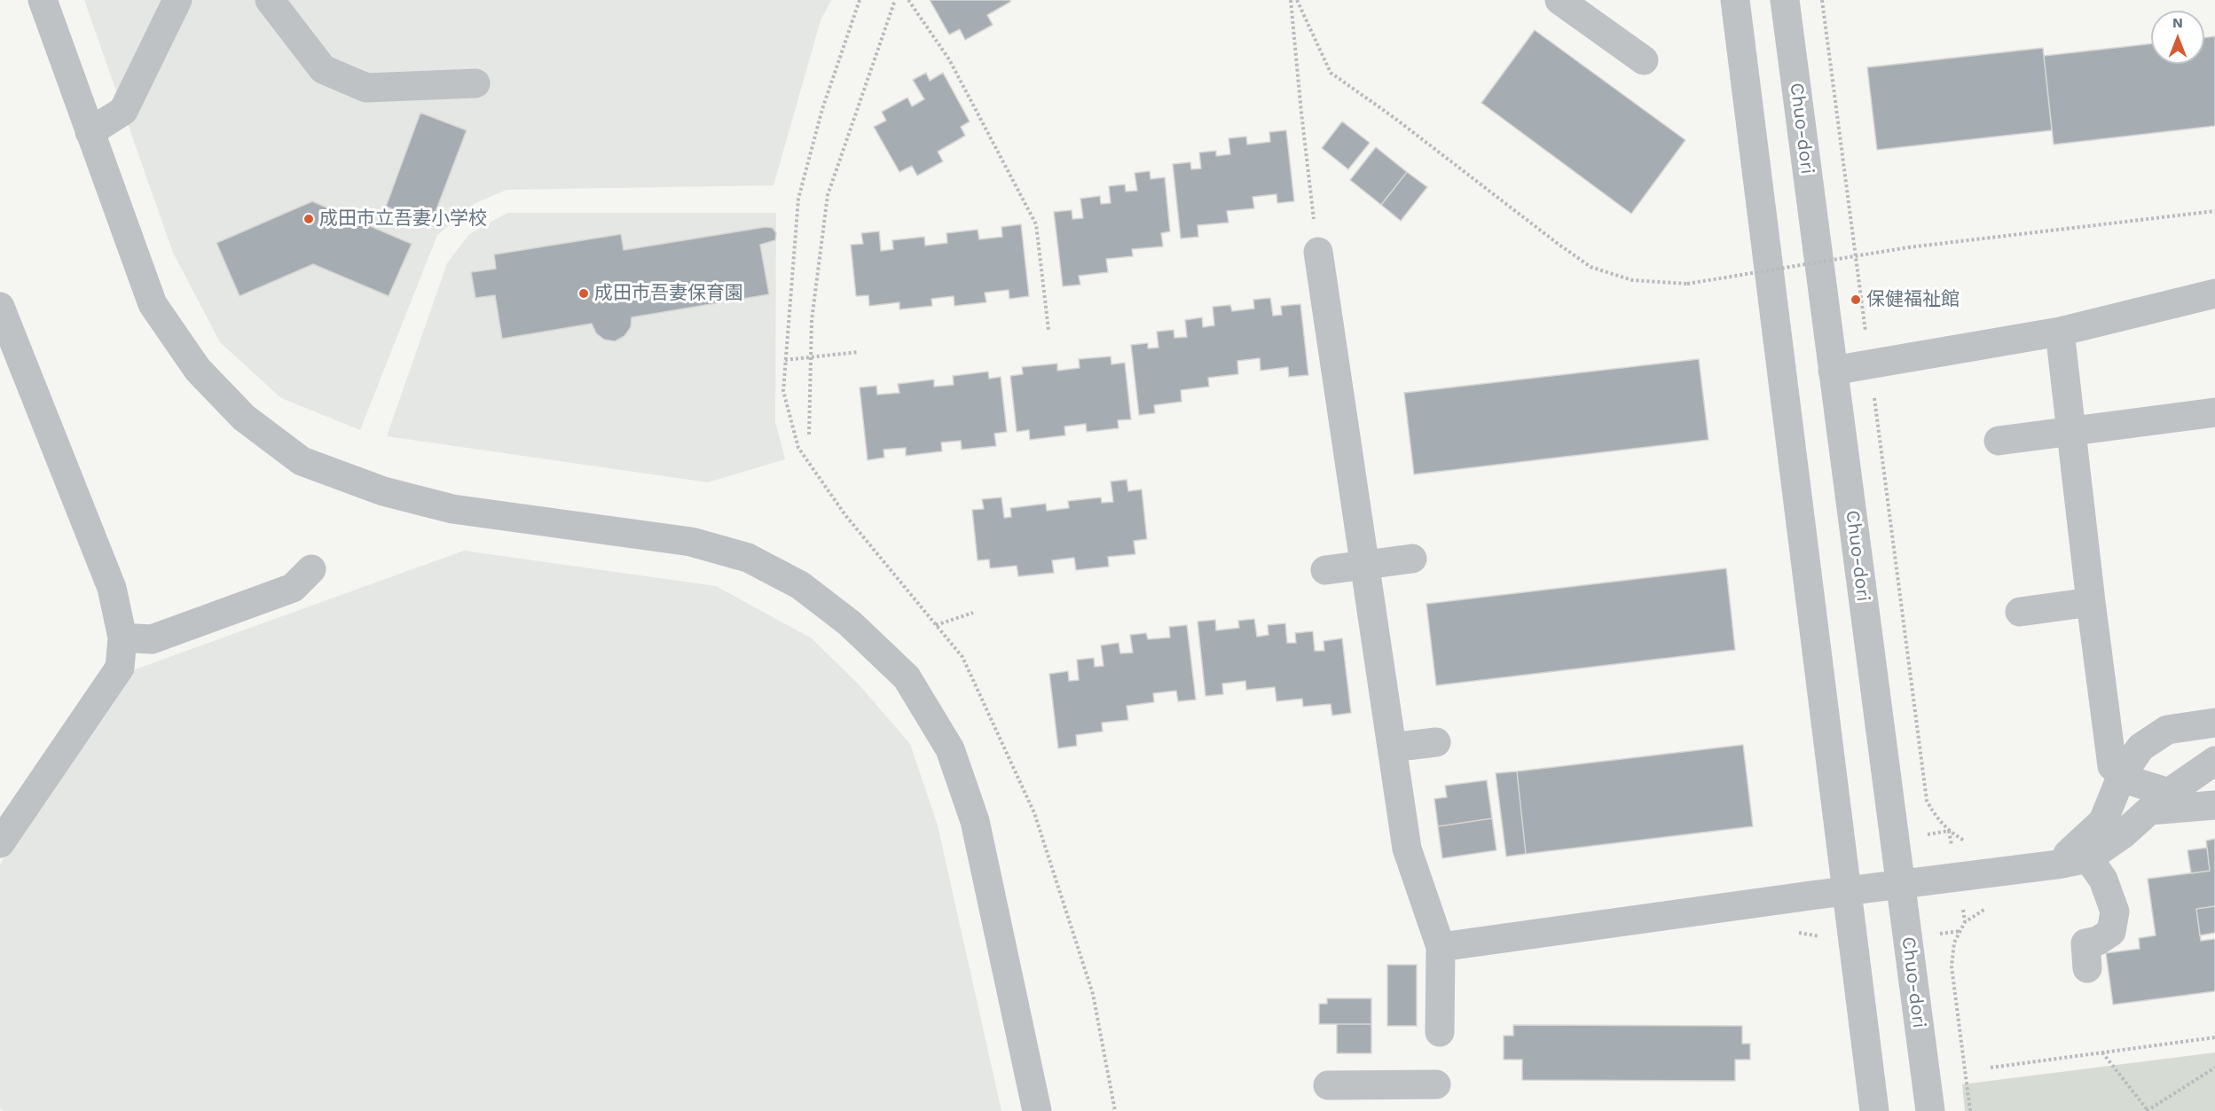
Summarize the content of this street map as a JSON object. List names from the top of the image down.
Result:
{
  "streets": {
    "street": ["Chuo-dori"]
  },
  "places": ["成田市立吾妻小学校", "成田市吾妻保育園", "保健福祉館"],
  "north": "top"
}
